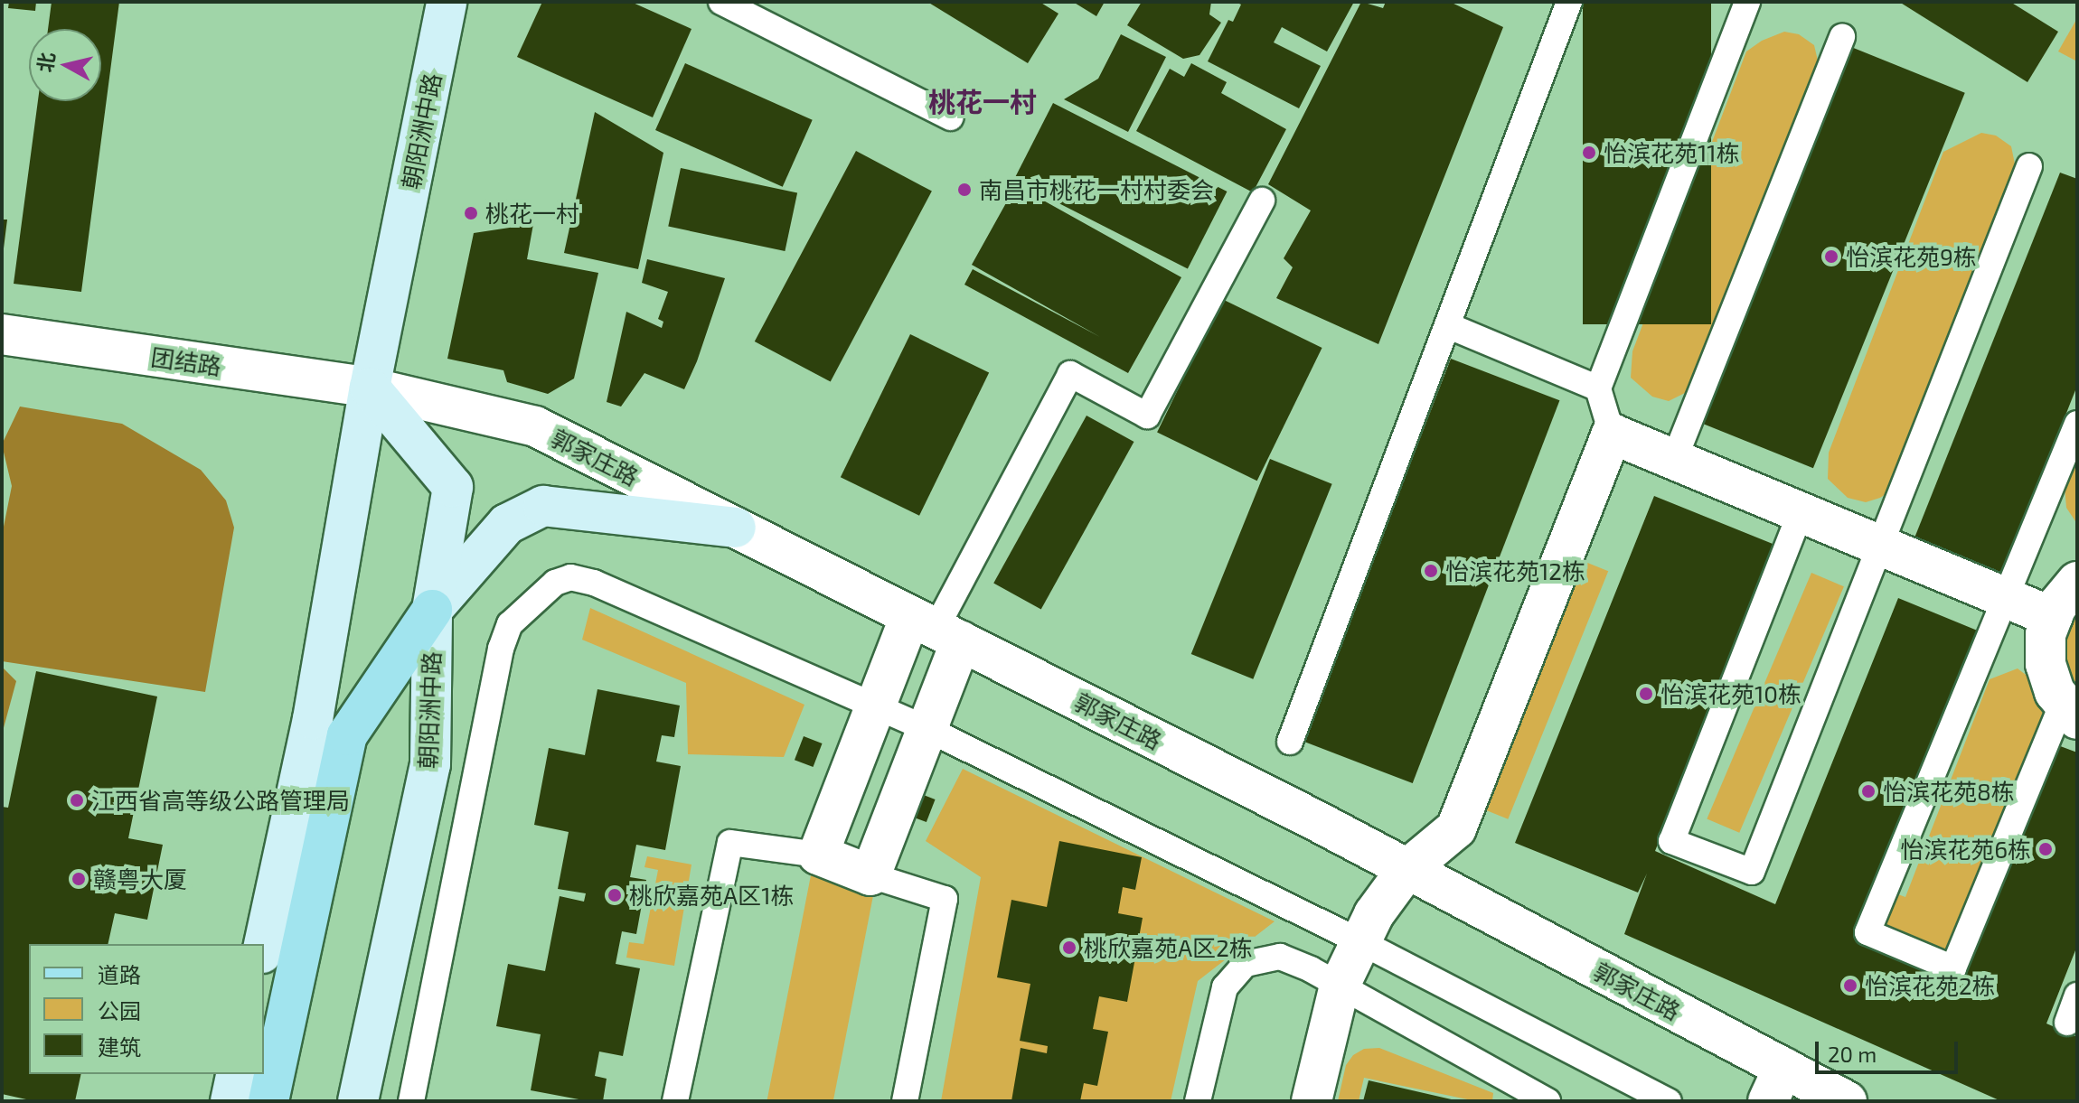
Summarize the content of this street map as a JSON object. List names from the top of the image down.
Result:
{
  "streets": {
    "main road": ["朝阳洲中路"],
    "street": ["团结路", "郭家庄路"]
  },
  "crossings": [
    ["朝阳洲中路", "团结路"],
    ["朝阳洲中路", "郭家庄路"],
    ["团结路", "郭家庄路"]
  ],
  "districts": ["桃花一村"],
  "places": [
    "怡滨花苑11栋",
    "南昌市桃花一村村委会",
    "桃花一村",
    "怡滨花苑9栋",
    "怡滨花苑12栋",
    "怡滨花苑10栋",
    "怡滨花苑8栋",
    "江西省高等级公路管理局",
    "怡滨花苑6栋",
    "赣粤大厦",
    "桃欣嘉苑A区1栋",
    "桃欣嘉苑A区2栋",
    "怡滨花苑2栋"
  ],
  "legend": ["道路", "公园", "建筑"],
  "scale_bar": "20 m",
  "north": "left"
}
